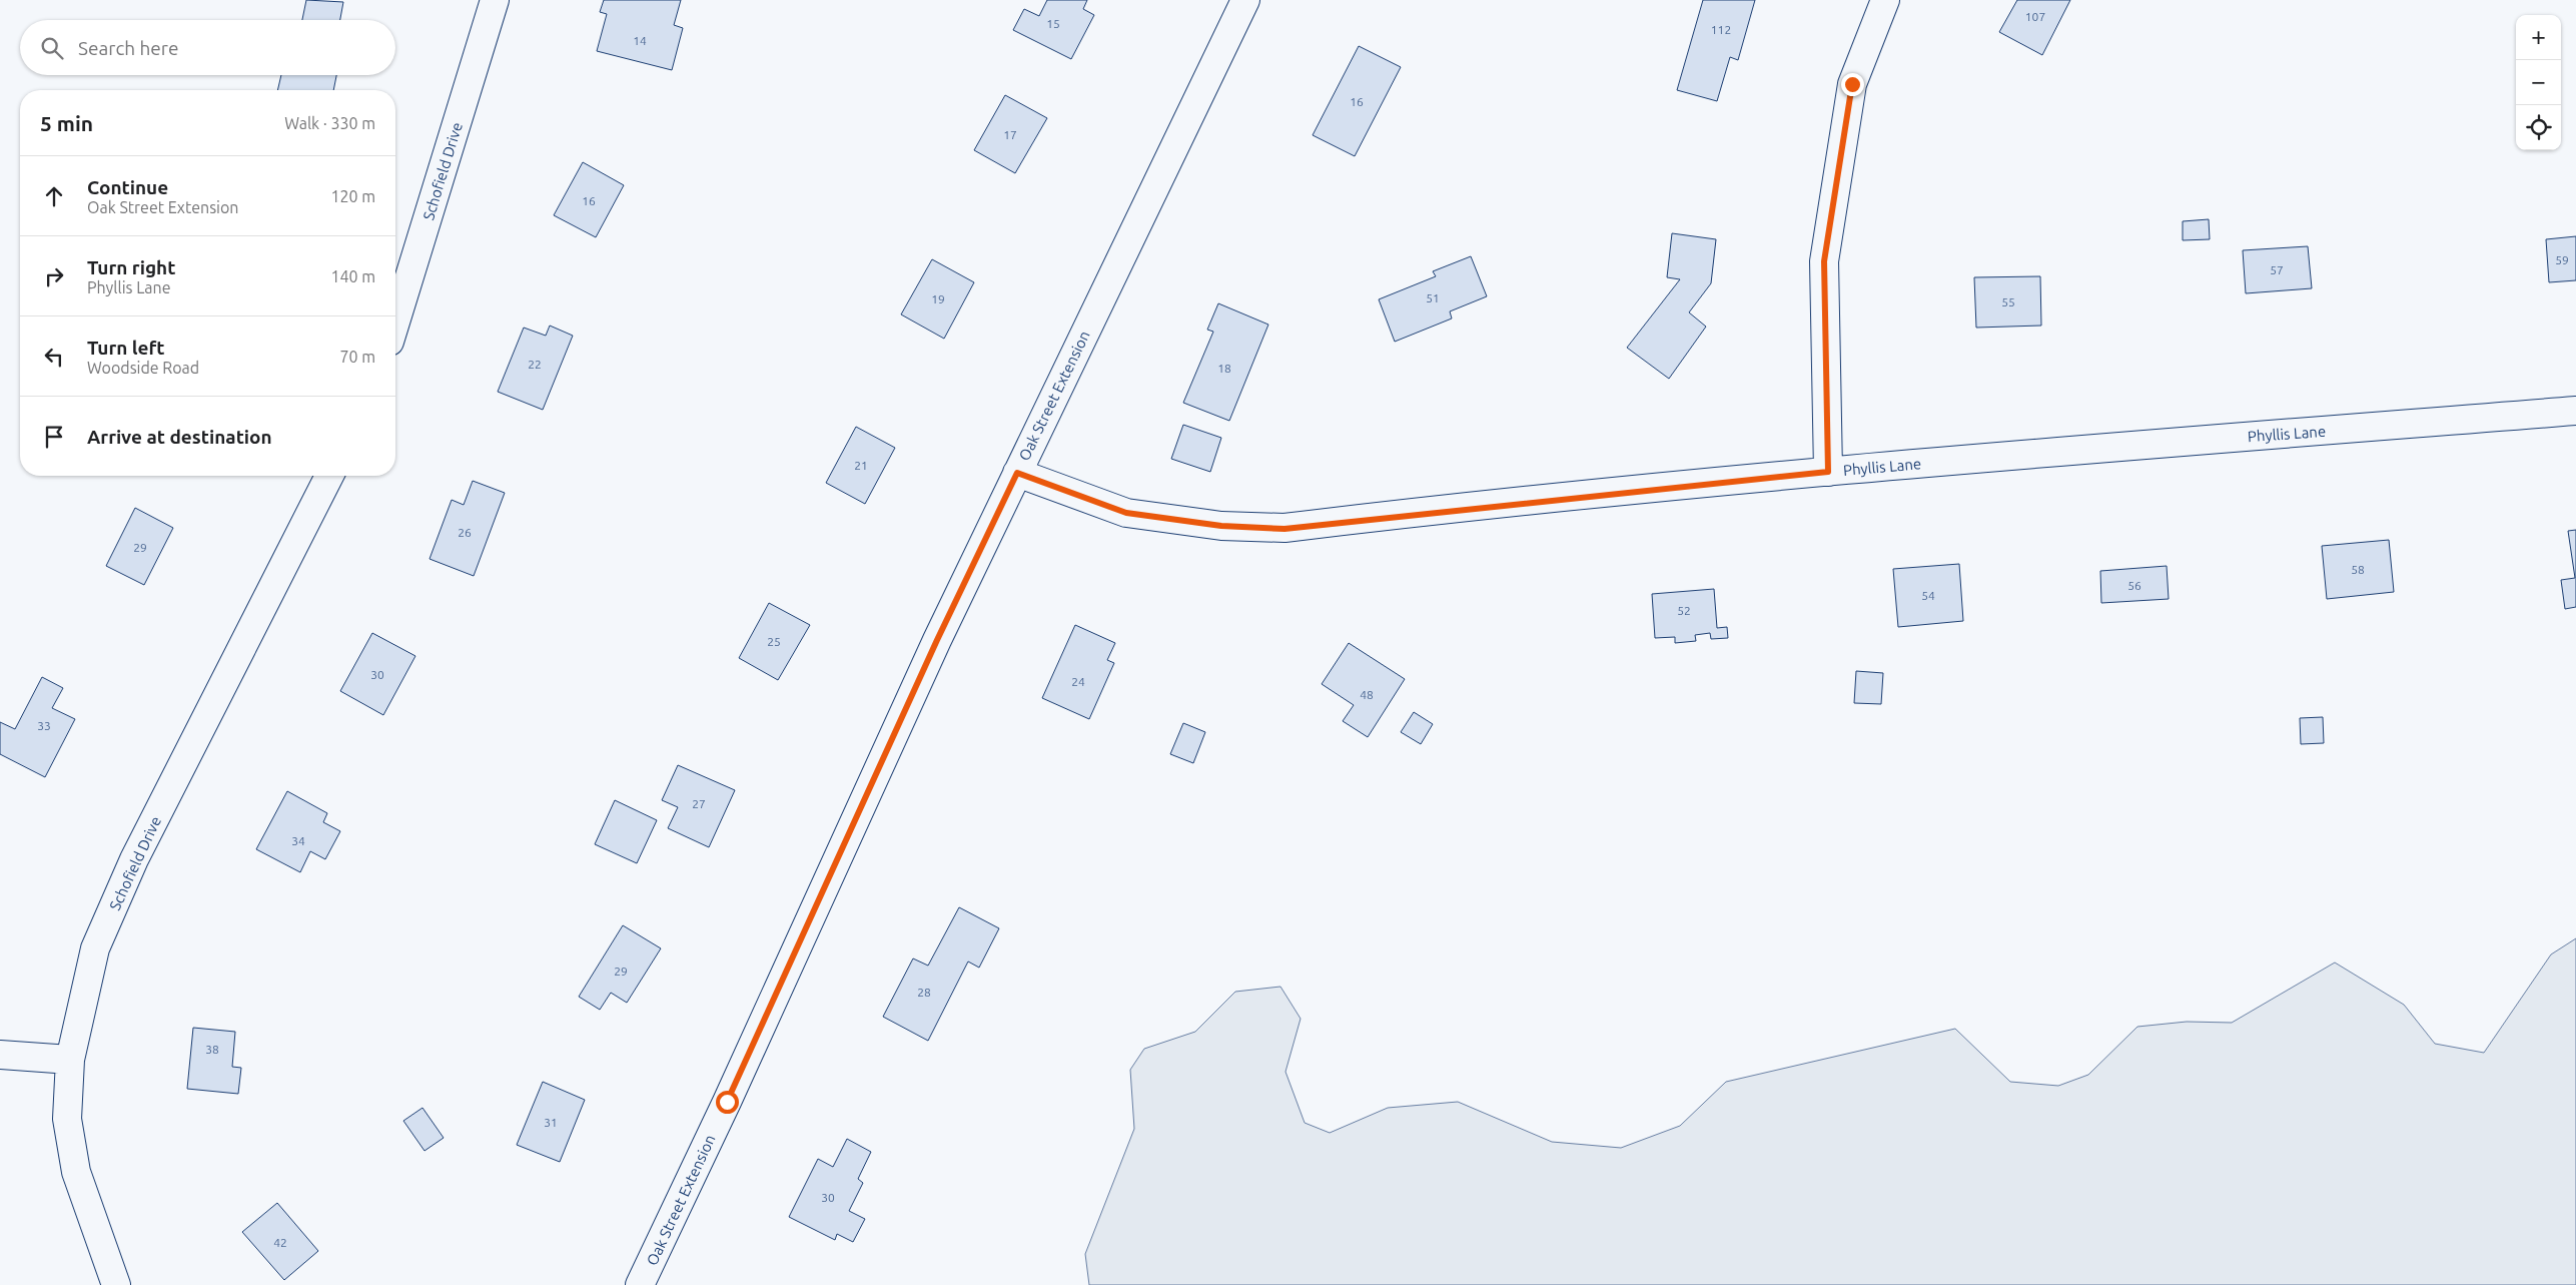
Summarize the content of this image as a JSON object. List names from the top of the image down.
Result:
{
  "streets": {
    "street": ["Schofield Drive", "Oak Street Extension", "Phyllis Lane"]
  },
  "crossings": [
    ["Oak Street Extension", "Phyllis Lane"]
  ],
  "house_numbers": [
    "107",
    "15",
    "112",
    "14",
    "16",
    "17",
    "16",
    "59",
    "57",
    "51",
    "19",
    "55",
    "22",
    "18",
    "21",
    "26",
    "29",
    "58",
    "56",
    "54",
    "52",
    "25",
    "30",
    "24",
    "48",
    "33",
    "27",
    "34",
    "29",
    "28",
    "38",
    "31",
    "30",
    "42"
  ],
  "page": {
    "map_buttons": ["+", "−"],
    "search": "Search here",
    "heading": ["5 min", "Walk · 330 m"],
    "list": [
      ["Continue", "Oak Street Extension", "120 m"],
      ["Turn right", "Phyllis Lane", "140 m"],
      ["Turn left", "Woodside Road", "70 m"],
      "Arrive at destination"
    ]
  }
}
